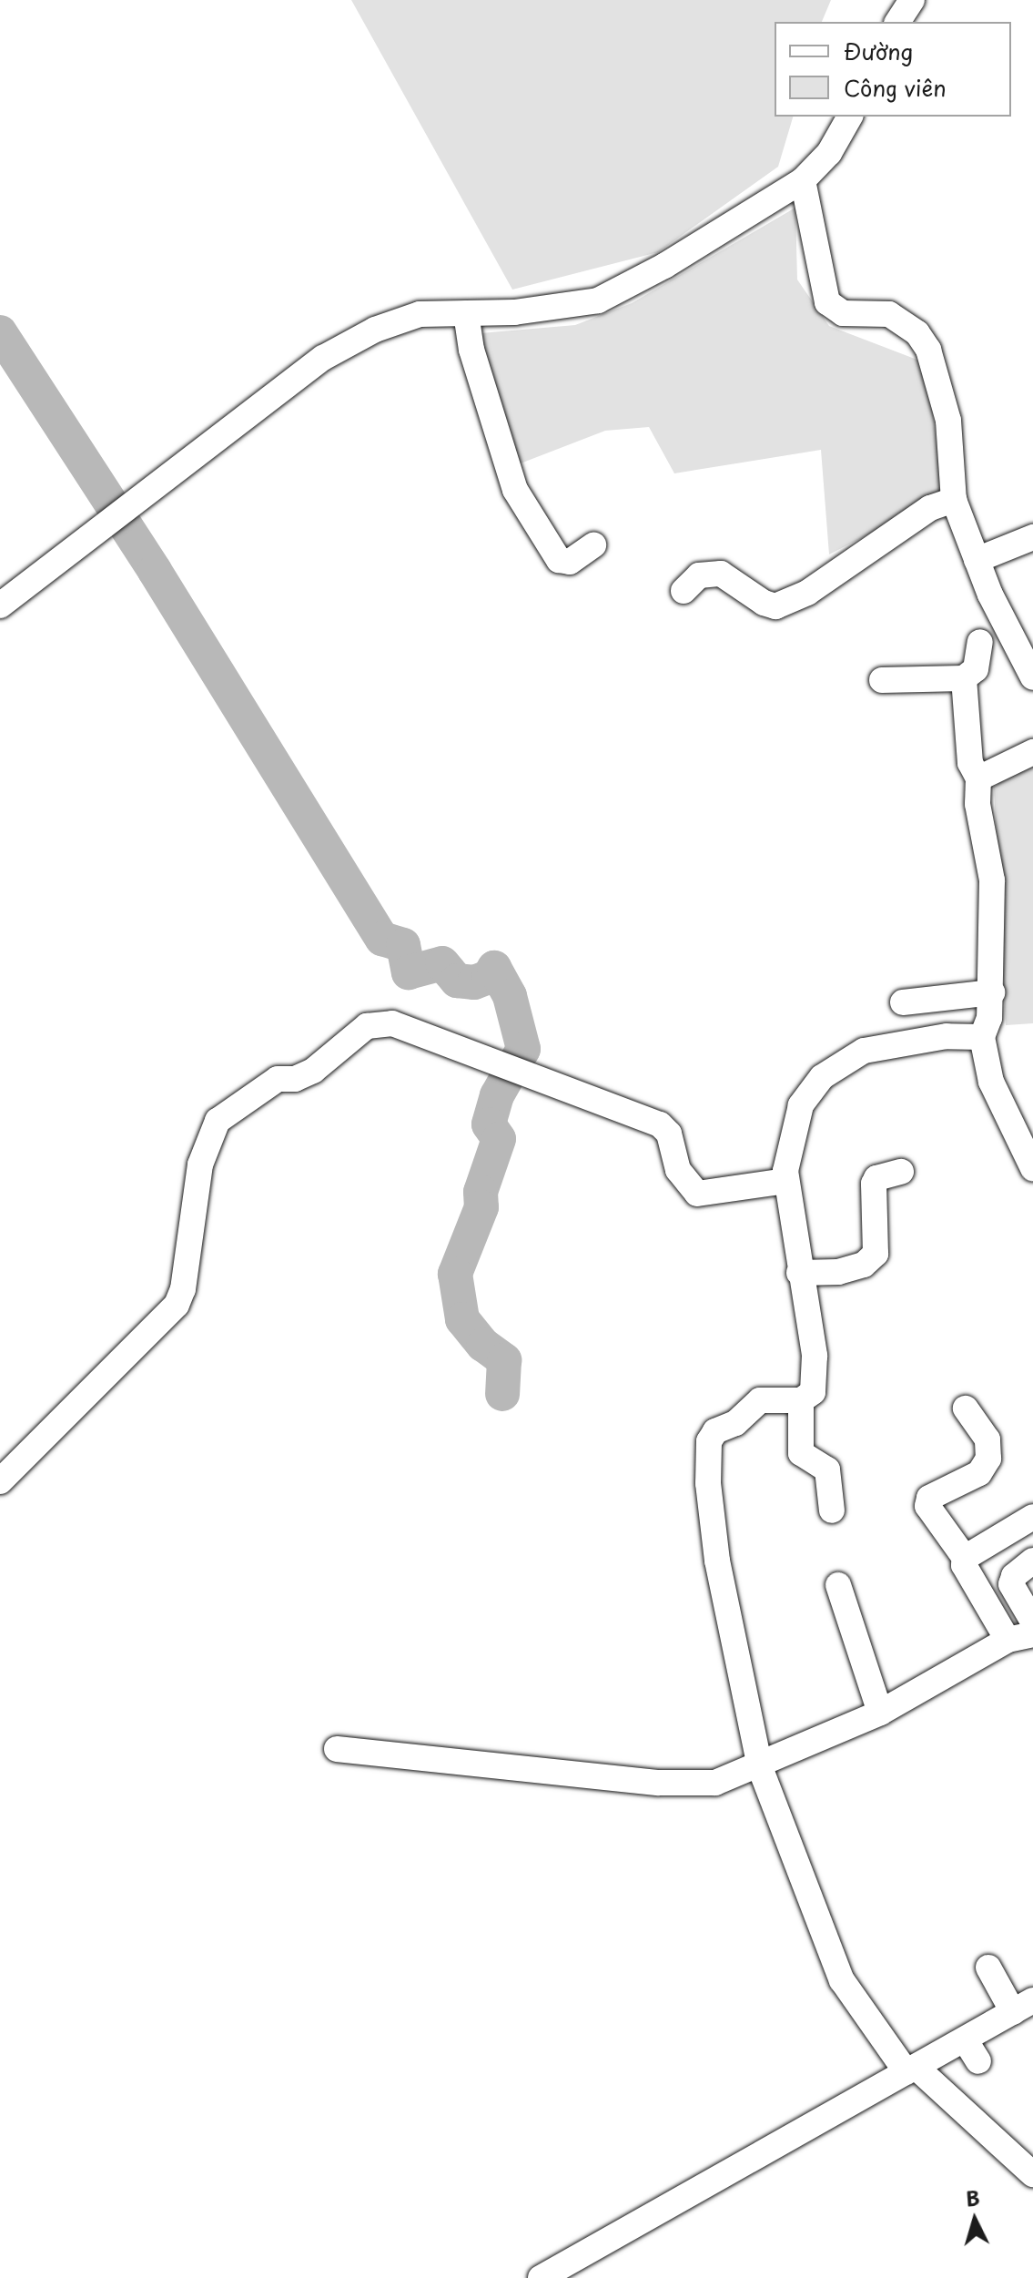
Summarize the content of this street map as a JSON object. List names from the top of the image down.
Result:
{
  "legend": ["Đường", "Công viên"],
  "north": "top"
}
